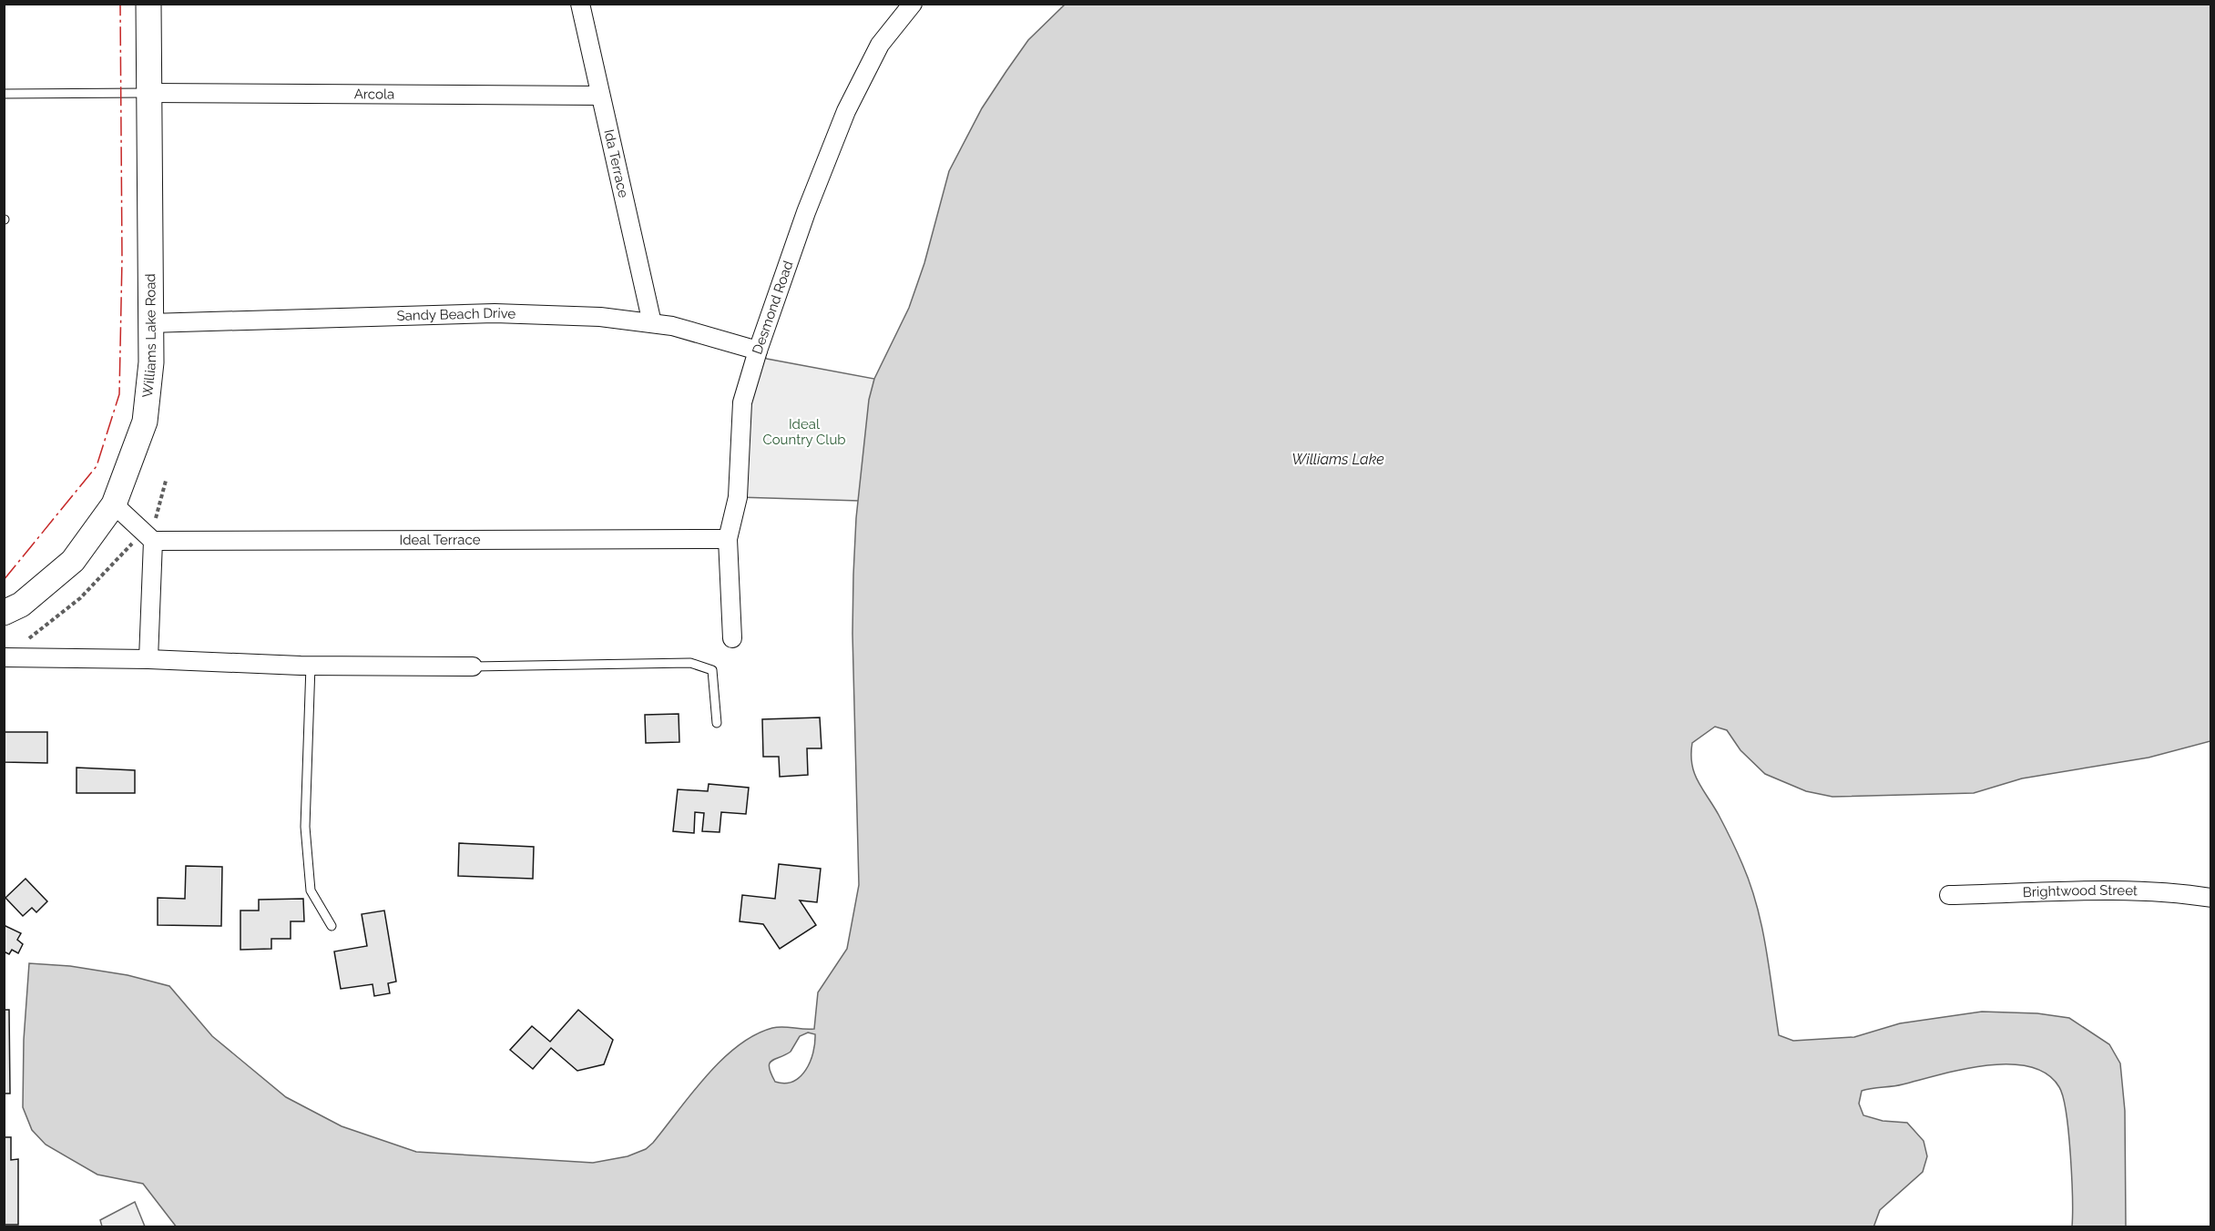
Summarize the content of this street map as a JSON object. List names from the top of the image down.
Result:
{
  "streets": {
    "main road": ["Williams Lake Road"],
    "street": [
      "Arcola",
      "Ida Terrace",
      "Desmond Road",
      "Sandy Beach Drive",
      "Ideal Terrace",
      "Brightwood Street"
    ]
  },
  "crossings": [
    ["Arcola", "Ida Terrace"],
    ["Arcola", "Williams Lake Road"],
    ["Ida Terrace", "Sandy Beach Drive"],
    ["Desmond Road", "Sandy Beach Drive"],
    ["Desmond Road", "Ideal Terrace"],
    ["Sandy Beach Drive", "Williams Lake Road"]
  ],
  "water": ["Williams Lake"],
  "parks": ["Ideal Country Club"]
}
